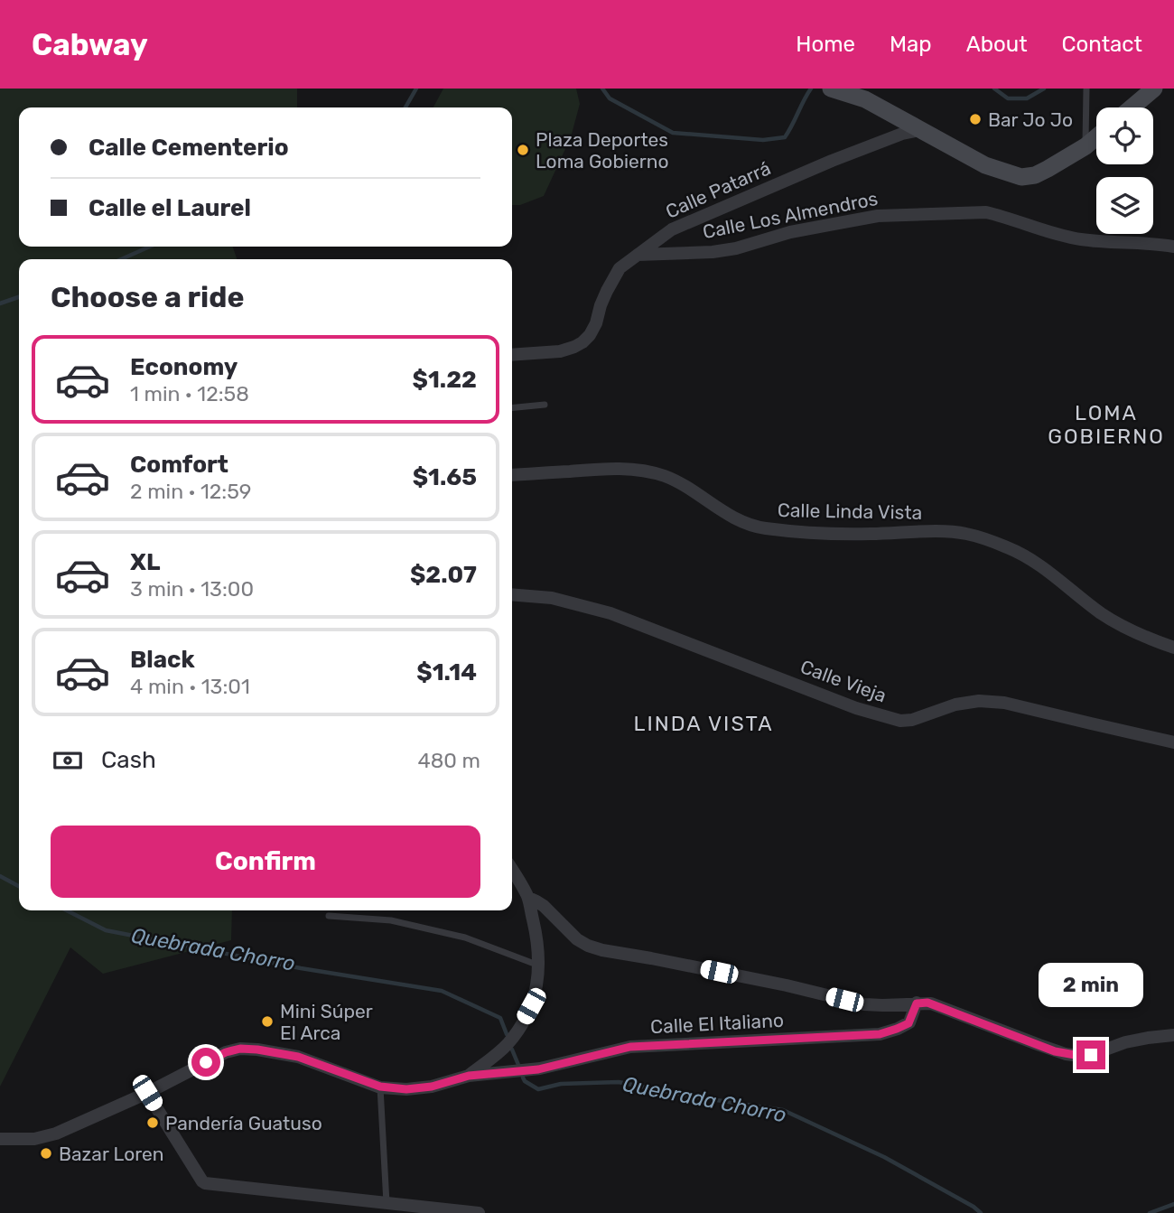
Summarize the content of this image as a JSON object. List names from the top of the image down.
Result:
{
  "streets": {
    "street": [
      "Calle Patarrá",
      "Calle Los Almendros",
      "Calle Linda Vista",
      "Calle Vieja",
      "Calle El Italiano"
    ]
  },
  "crossings": [
    ["Calle Patarrá", "Calle Los Almendros"]
  ],
  "districts": ["LOMA GOBIERNO", "LINDA VISTA"],
  "water": ["Quebrada Chorro"],
  "places": [
    "Bar Jo Jo",
    "Plaza Deportes Loma Gobierno",
    "Mini Súper El Arca",
    "Pandería Guatuso",
    "Bazar Loren"
  ],
  "page": {
    "header": "Cabway",
    "nav": [
      "Home",
      "Map",
      "About",
      "Contact"
    ],
    "banner": ["Calle Cementerio", "Calle el Laurel"],
    "heading": "Choose a ride",
    "list": [
      {
        "name": "Economy",
        "note": "1 min · 12:58",
        "value": "$1.22"
      },
      {
        "name": "Comfort",
        "note": "2 min · 12:59",
        "value": "$1.65"
      },
      {
        "name": "XL",
        "note": "3 min · 13:00",
        "value": "$2.07"
      },
      {
        "name": "Black",
        "note": "4 min · 13:01",
        "value": "$1.14"
      }
    ],
    "pay": ["Cash", "480 m"],
    "buttons": "Confirm",
    "bubble": "2 min"
  }
}
